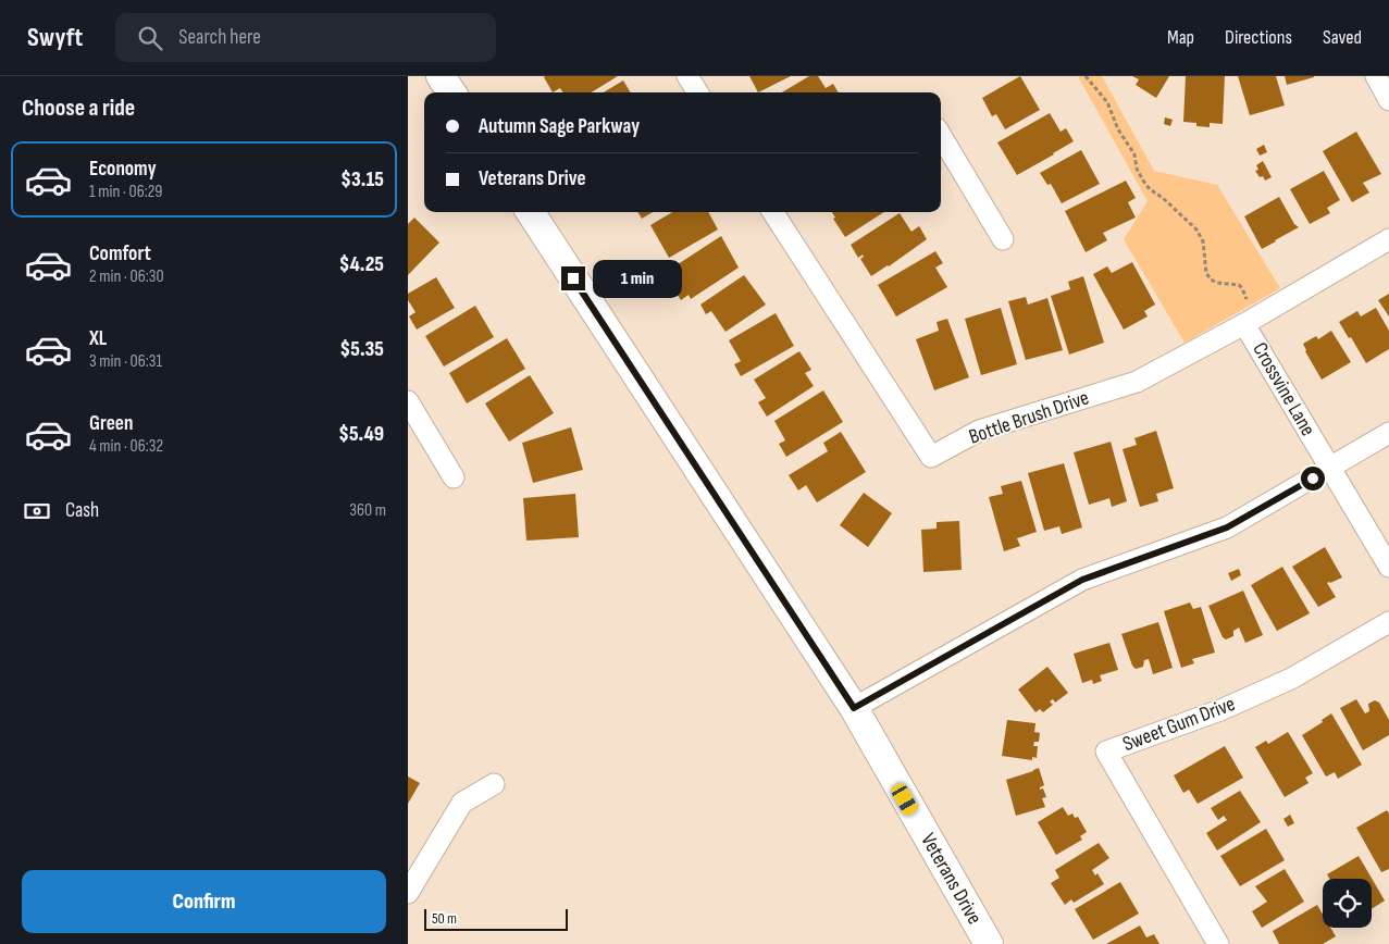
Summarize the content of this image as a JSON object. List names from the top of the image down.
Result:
{
  "streets": {
    "main road": ["Veterans Drive"],
    "street": ["Crossvine Lane", "Bottle Brush Drive", "Sweet Gum Drive"]
  },
  "crossings": [
    ["Crossvine Lane", "Bottle Brush Drive"]
  ],
  "scale_bar": "50 m",
  "page": {
    "header": "Swyft",
    "search": "Search here",
    "nav": ["Map", "Directions", "Saved"],
    "heading": "Choose a ride",
    "banner": ["Autumn Sage Parkway", "Veterans Drive"],
    "list": [
      {
        "name": "Economy",
        "note": "1 min · 06:29",
        "value": "$3.15"
      },
      {
        "name": "Comfort",
        "note": "2 min · 06:30",
        "value": "$4.25"
      },
      {
        "name": "XL",
        "note": "3 min · 06:31",
        "value": "$5.35"
      },
      {
        "name": "Green",
        "note": "4 min · 06:32",
        "value": "$5.49"
      }
    ],
    "bubble": "1 min",
    "pay": ["Cash", "360 m"],
    "buttons": "Confirm",
    "scale": "50 m"
  }
}
